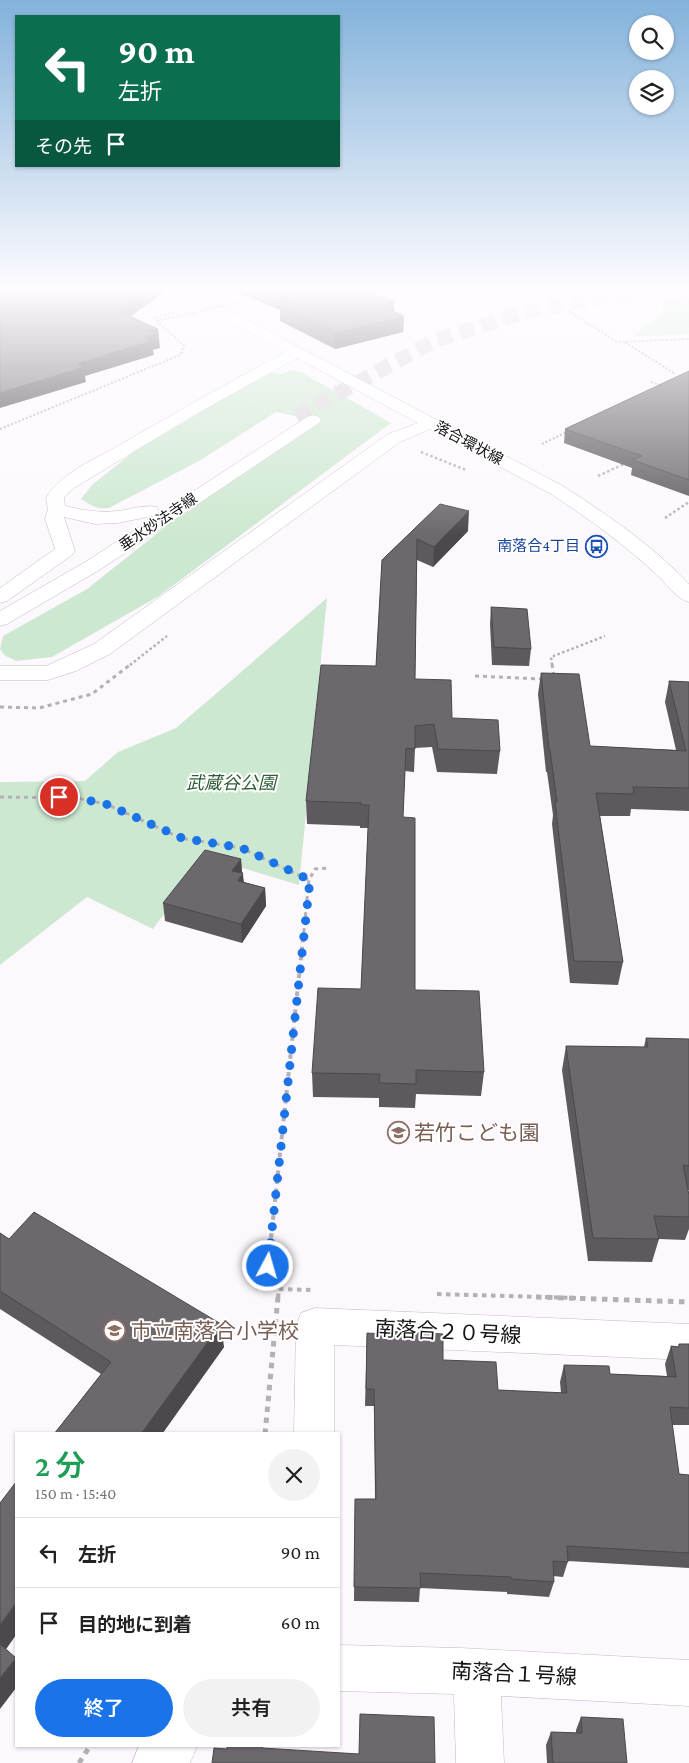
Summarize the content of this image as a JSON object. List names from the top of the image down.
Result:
{
  "streets": {
    "street": [
      "落合環状線",
      "垂水妙法寺線",
      "南落合２０号線",
      "南落合１号線"
    ]
  },
  "parks": ["武蔵谷公園"],
  "places": {
    "bus stop": ["南落合4丁目"],
    "school or university": ["若竹こども園", "市立南落合小学校"]
  },
  "page": {
    "turn": ["90 m", "左折"],
    "then": "その先",
    "heading": ["2 分", "150 m · 15:40"],
    "list": [
      {
        "name": "左折",
        "value": "90 m"
      },
      {
        "name": "目的地に到着",
        "value": "60 m"
      }
    ],
    "buttons": ["終了", "共有"]
  }
}
